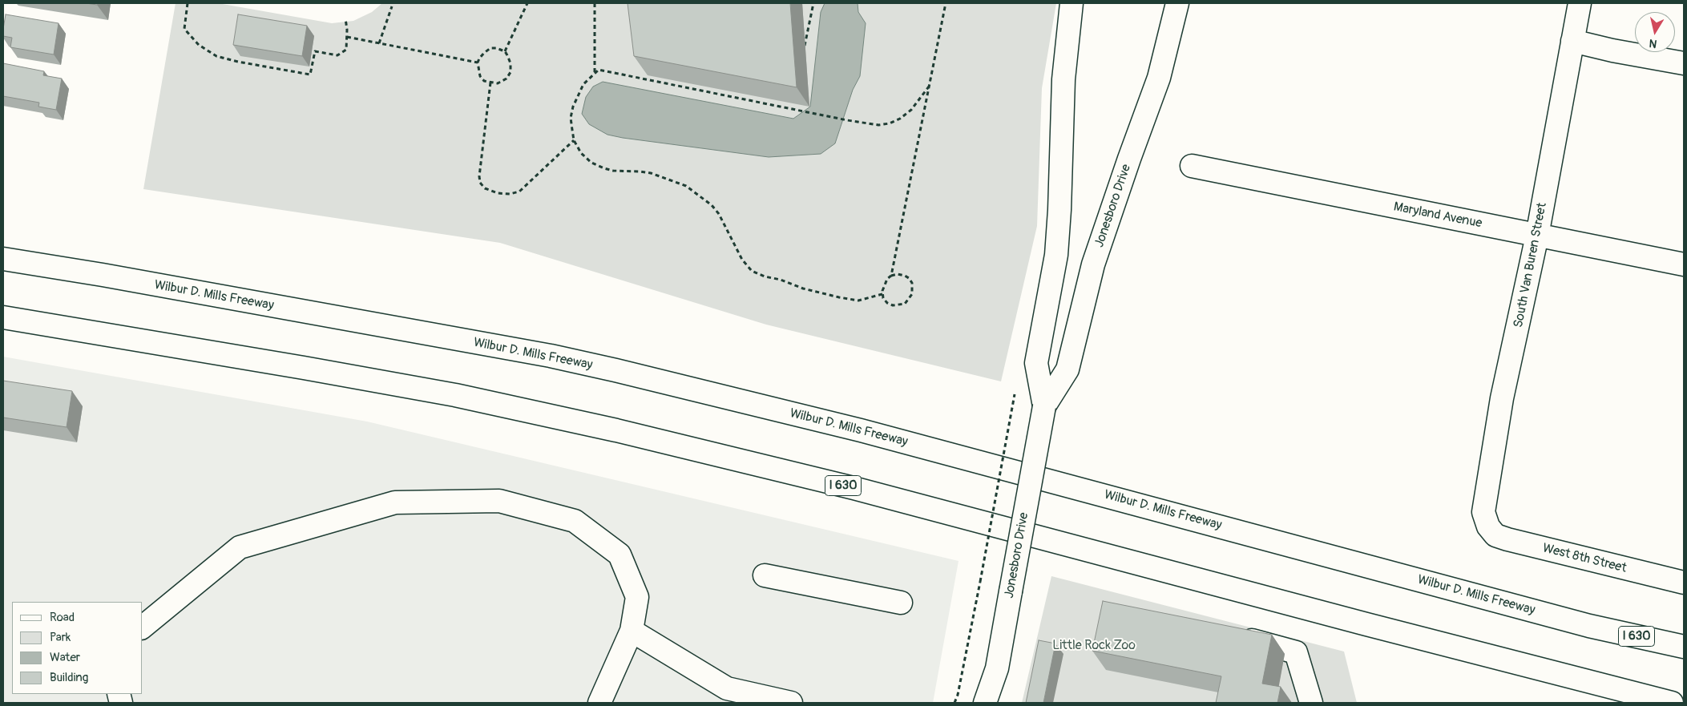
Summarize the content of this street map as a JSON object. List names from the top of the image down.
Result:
{
  "streets": {
    "main road": [
      "Jonesboro Drive",
      "Maryland Avenue",
      "South Van Buren Street",
      "Wilbur D. Mills Freeway",
      "I 630",
      "West 8th Street"
    ]
  },
  "crossings": [
    ["Maryland Avenue", "South Van Buren Street"],
    ["South Van Buren Street", "West 8th Street"]
  ],
  "parks": ["Little Rock Zoo"],
  "legend": [
    "Road",
    "Park",
    "Water",
    "Building"
  ],
  "north": "bottom"
}
